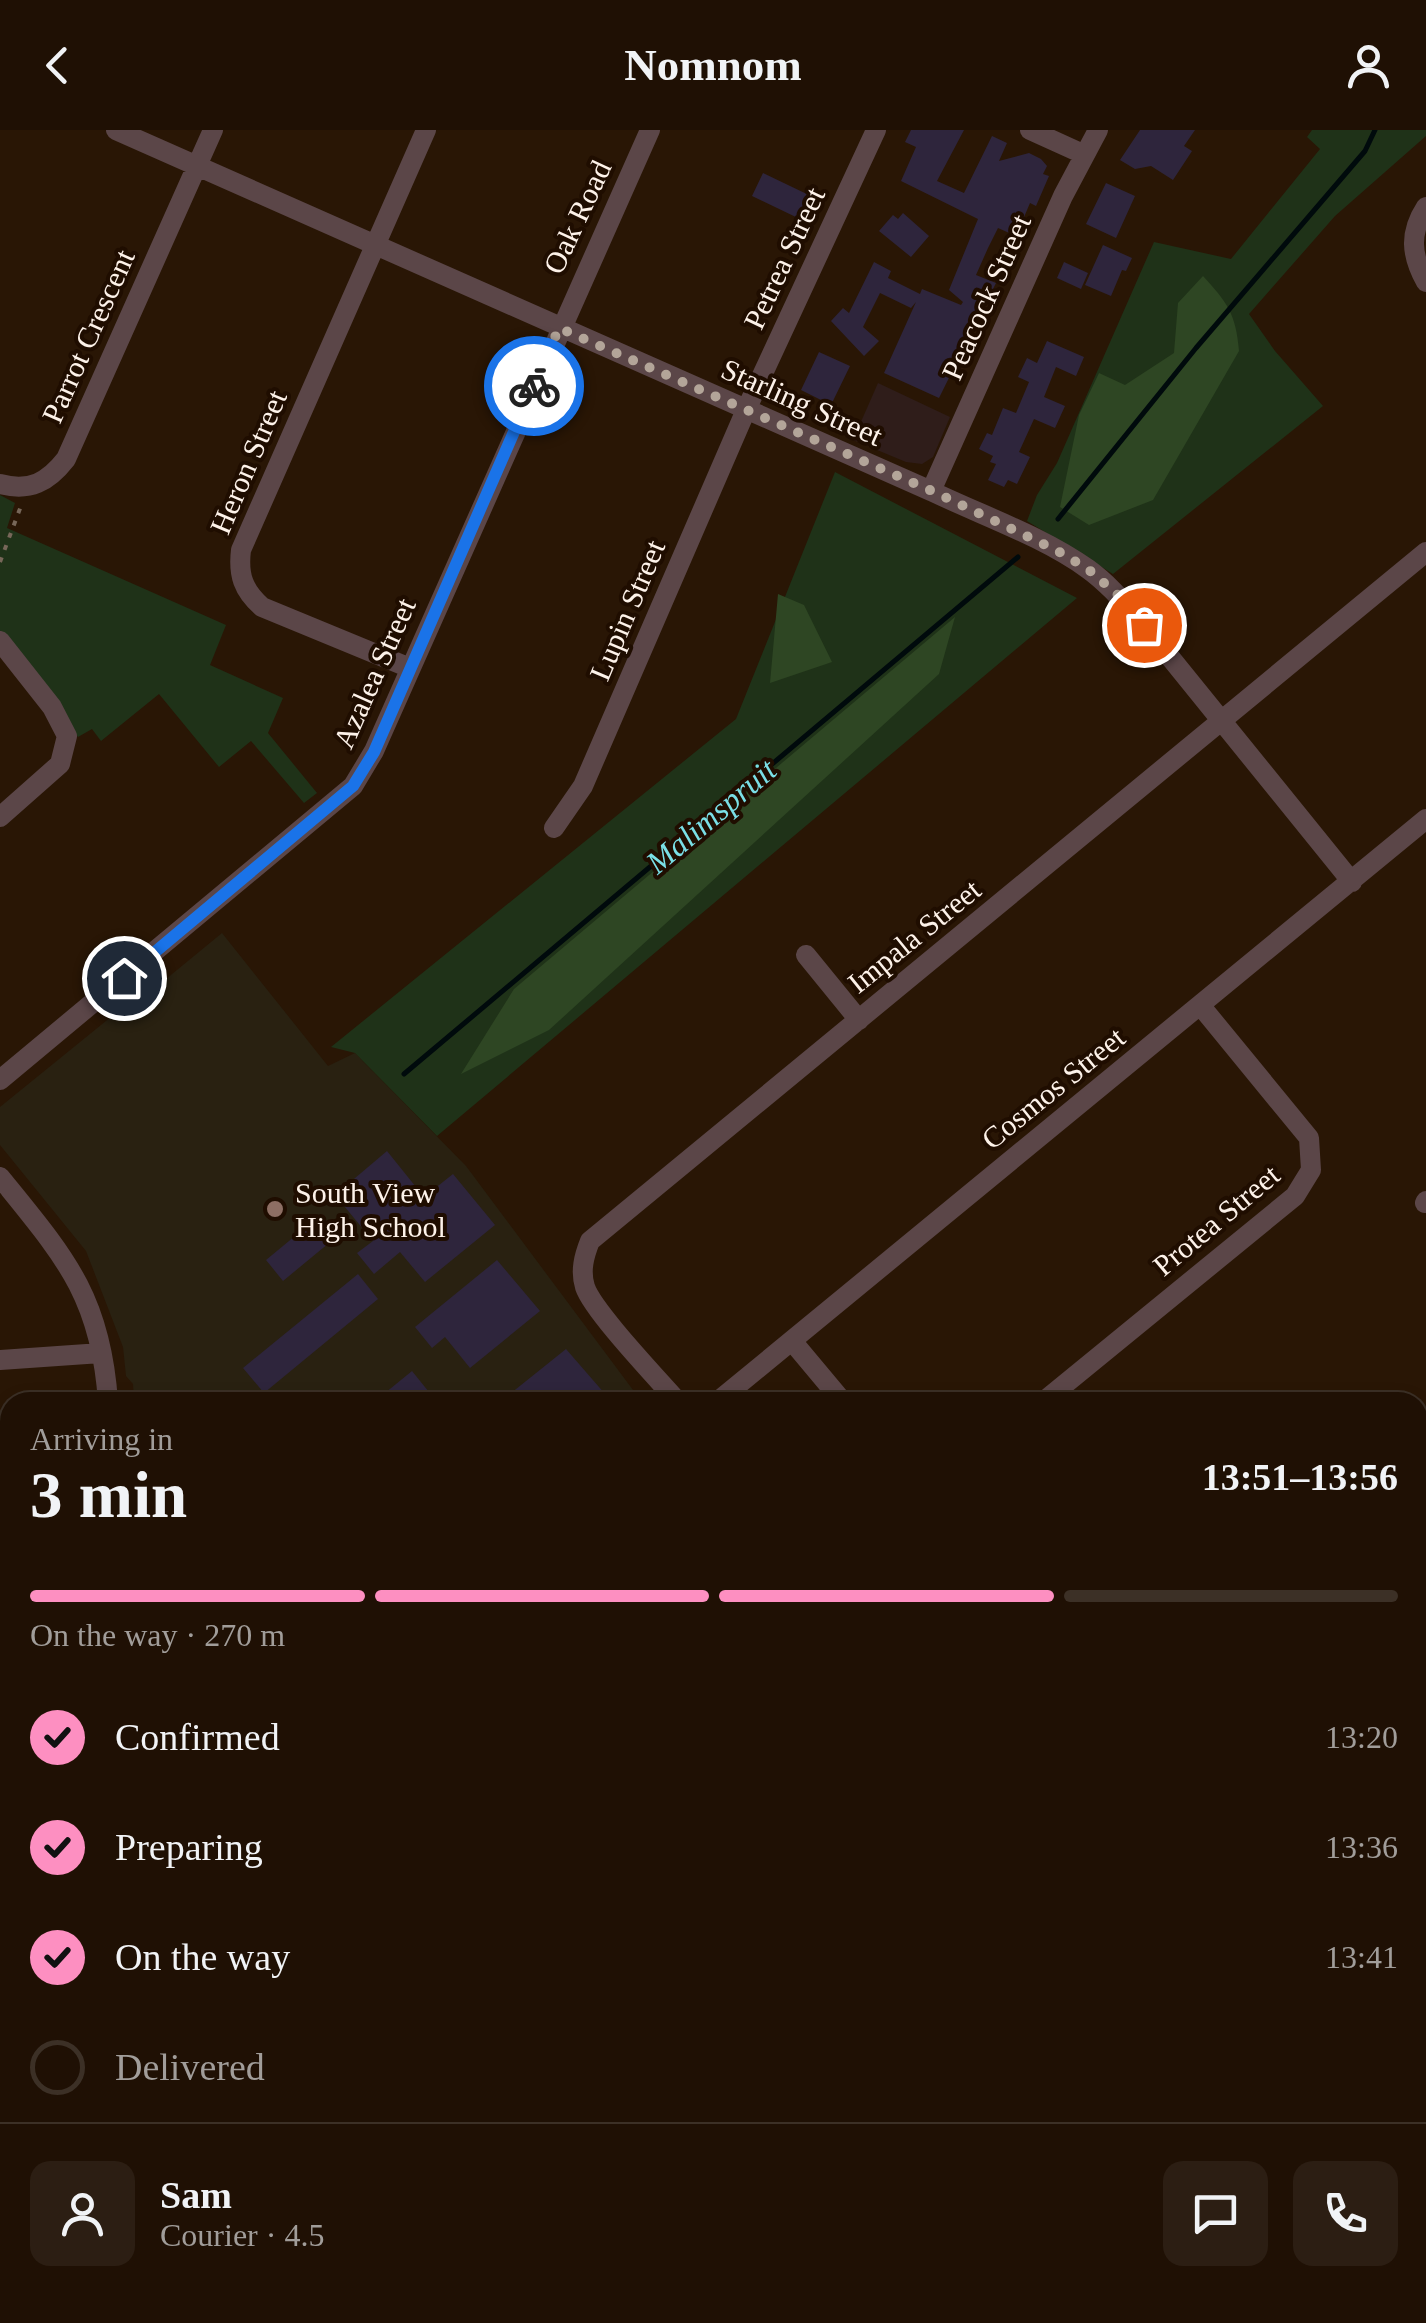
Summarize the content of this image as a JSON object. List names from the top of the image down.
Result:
{
  "streets": {
    "street": [
      "Oak Road",
      "Petrea Street",
      "Peacock Street",
      "Parrot Crescent",
      "Starling Street",
      "Heron Street",
      "Lupin Street",
      "Azalea Street",
      "Impala Street",
      "Cosmos Street",
      "Protea Street"
    ]
  },
  "crossings": [
    ["Oak Road", "Starling Street"],
    ["Oak Road", "Azalea Street"],
    ["Petrea Street", "Starling Street"],
    ["Petrea Street", "Lupin Street"],
    ["Peacock Street", "Starling Street"],
    ["Parrot Crescent", "Starling Street"],
    ["Starling Street", "Heron Street"],
    ["Starling Street", "Lupin Street"],
    ["Starling Street", "Azalea Street"],
    ["Starling Street", "Impala Street"],
    ["Starling Street", "Cosmos Street"],
    ["Heron Street", "Azalea Street"],
    ["Cosmos Street", "Protea Street"]
  ],
  "water": ["Malimspruit"],
  "places": ["South View High School"],
  "page": {
    "header": "Nomnom",
    "heading": ["3 min", "Arriving in", "13:51–13:56"],
    "panel": ["Sam", "Courier · 4.5"],
    "bar": "On the way · 270 m",
    "list": [
      ["Confirmed", "13:20"],
      ["Preparing", "13:36"],
      ["On the way", "13:41"],
      "Delivered"
    ]
  }
}
